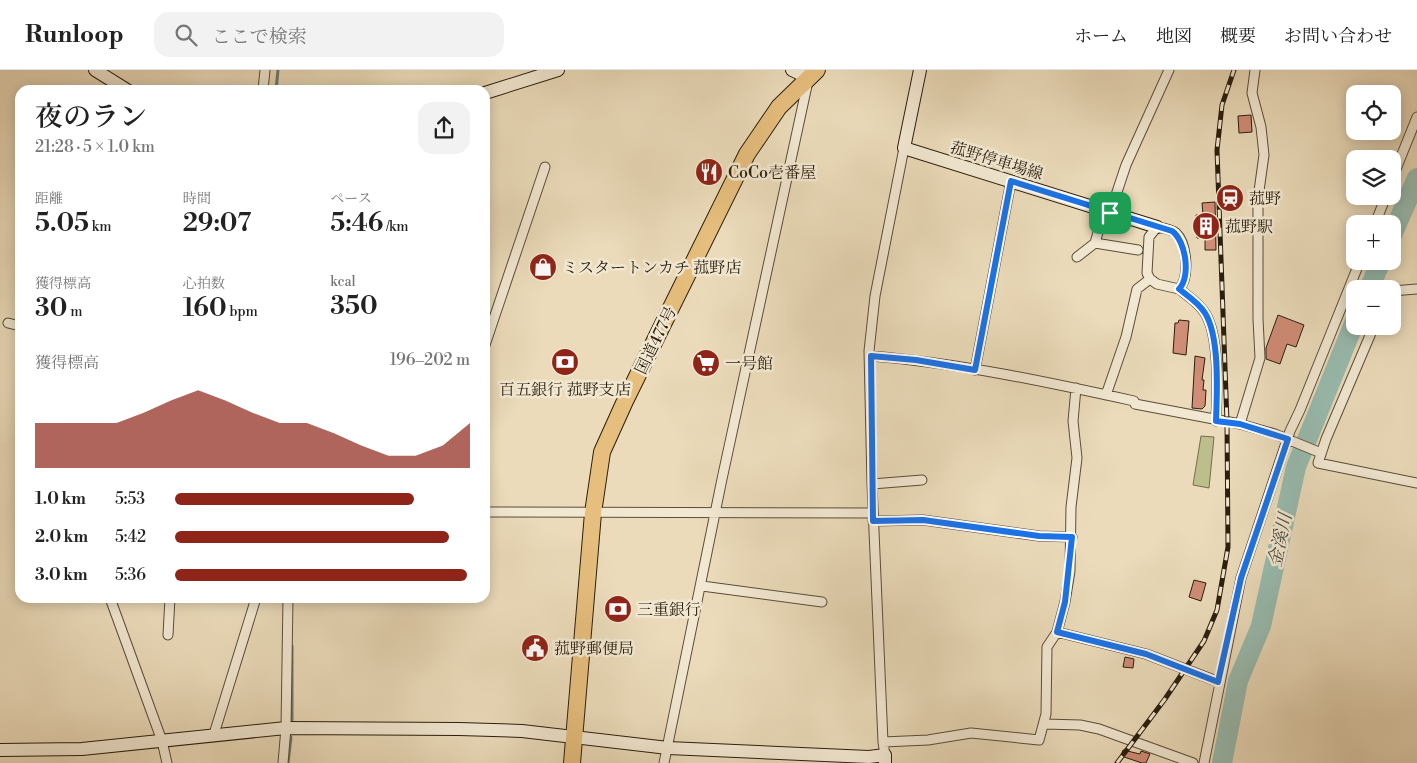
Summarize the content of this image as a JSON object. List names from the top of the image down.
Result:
{
  "streets": {
    "highway": ["国道477号"],
    "street": ["菰野停車場線"]
  },
  "water": ["金溪川"],
  "places": {
    "restaurant": ["CoCo壱番屋"],
    "station": ["菰野"],
    "building": ["菰野駅"],
    "shop": ["ミスタートンカチ 菰野店"],
    "bank": ["百五銀行 菰野支店", "三重銀行"],
    "supermarket": ["一号館"],
    "public building": ["菰野郵便局"]
  },
  "page": {
    "header": "Runloop",
    "search": "ここで検索",
    "nav": [
      "ホーム",
      "地図",
      "概要",
      "お問い合わせ"
    ],
    "map_buttons": ["+", "−"],
    "heading": ["夜のラン", "21:28 · 5 × 1.0 km"],
    "stats": [
      ["距離", "5.05 km"],
      ["時間", "29:07"],
      ["ペース", "5:46 /km"],
      ["獲得標高", "30 m"],
      ["心拍数", "160 bpm"],
      ["kcal", "350"]
    ],
    "chart": ["獲得標高", "196–202 m"],
    "list": [
      {
        "name": "1.0 km",
        "note": "5:53"
      },
      {
        "name": "2.0 km",
        "note": "5:42"
      },
      {
        "name": "3.0 km",
        "note": "5:36"
      }
    ]
  }
}
